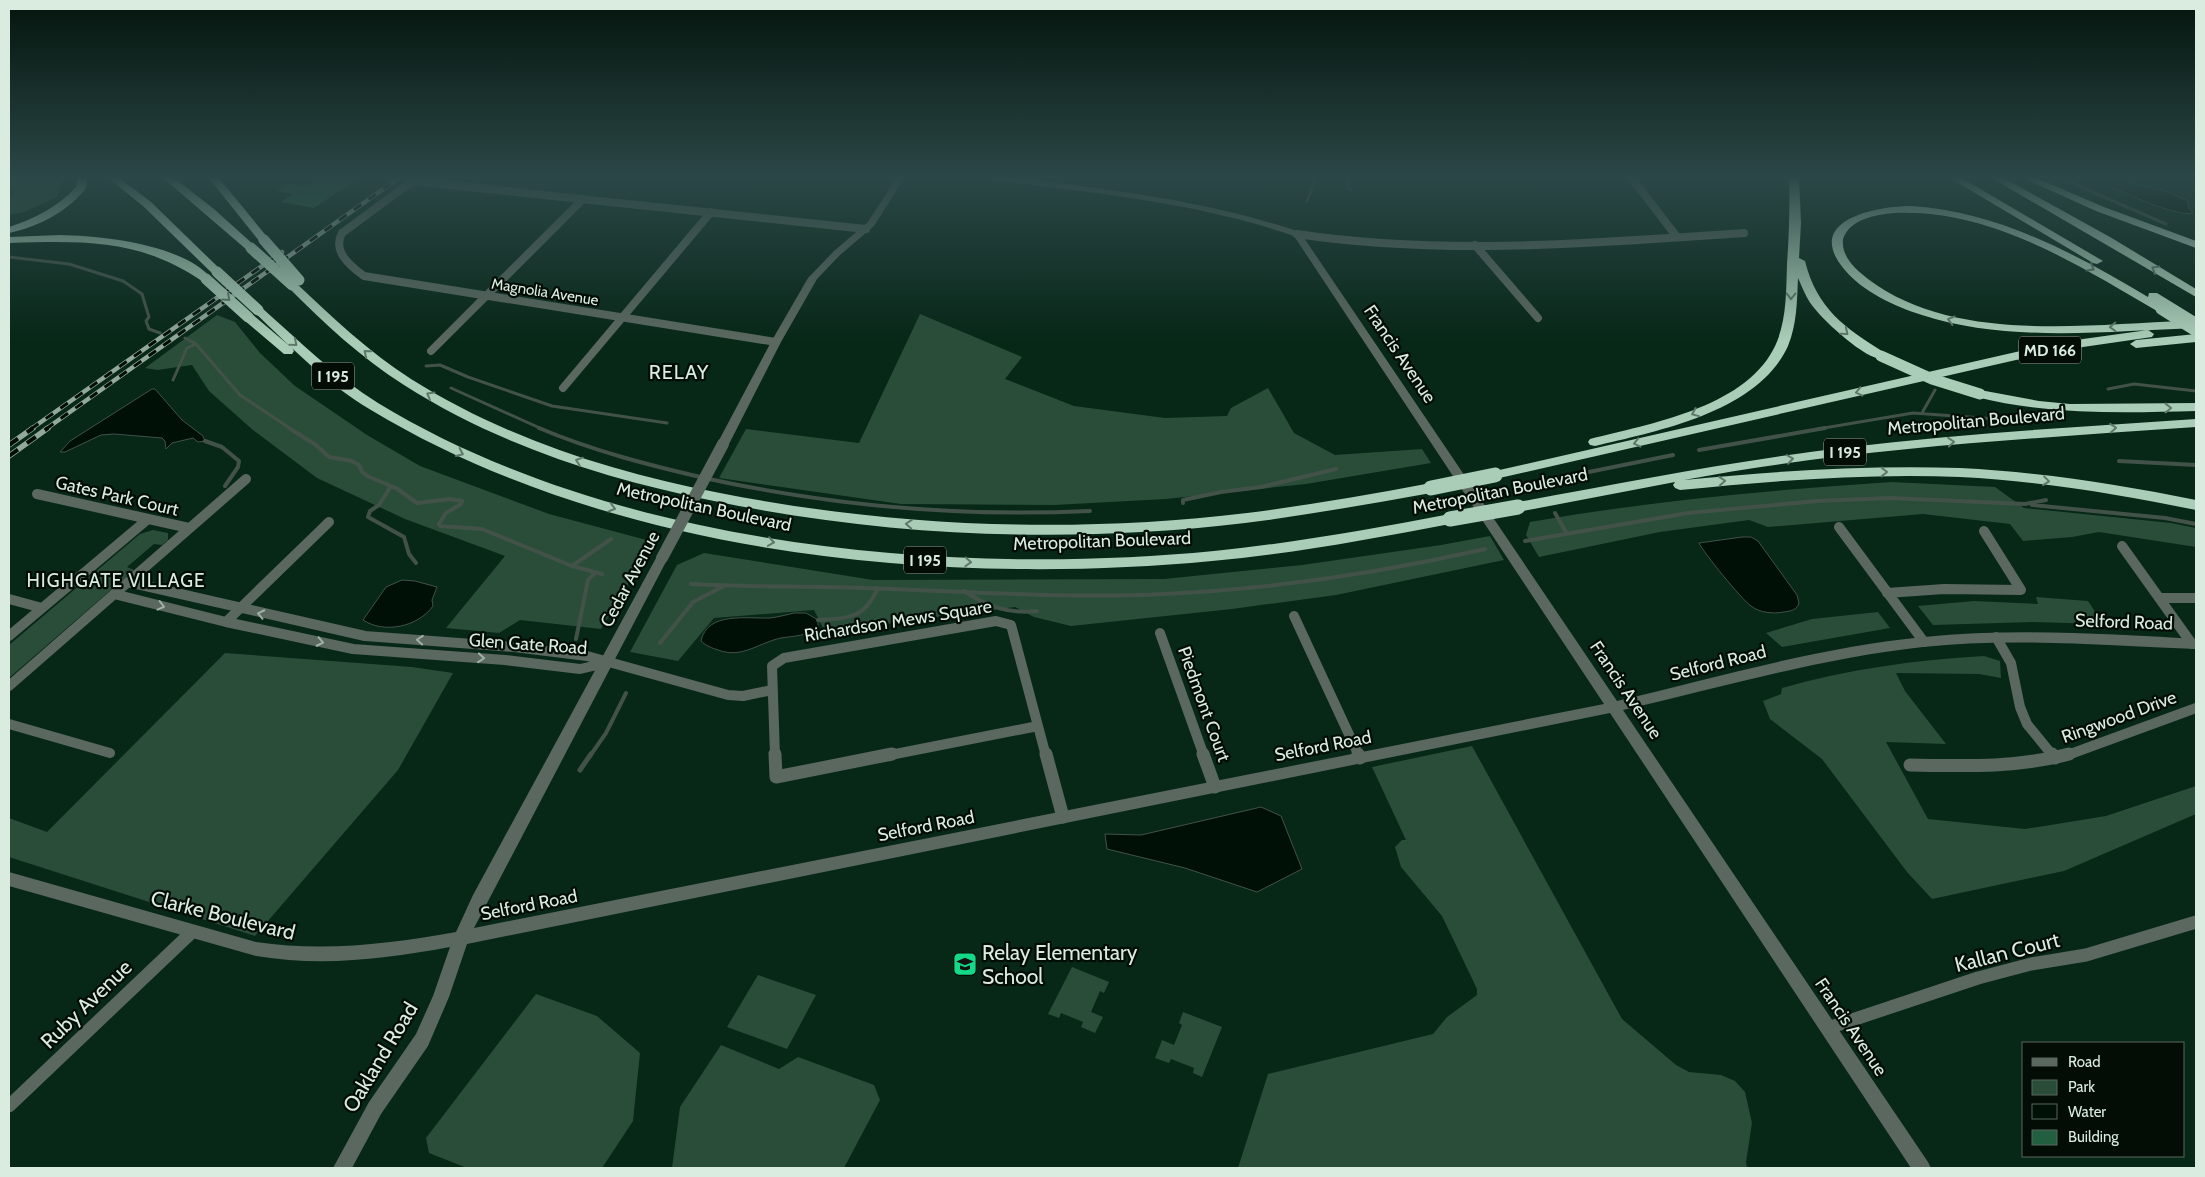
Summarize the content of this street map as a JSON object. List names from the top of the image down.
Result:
{
  "streets": {
    "highway": ["MD 166", "I 195", "Metropolitan Boulevard"],
    "street": [
      "Magnolia Avenue",
      "Francis Avenue",
      "Gates Park Court",
      "Cedar Avenue",
      "Richardson Mews Square",
      "Selford Road",
      "Glen Gate Road",
      "Piedmont Court",
      "Ringwood Drive",
      "Clarke Boulevard",
      "Kallan Court",
      "Ruby Avenue",
      "Oakland Road"
    ]
  },
  "crossings": [
    ["Magnolia Avenue", "Cedar Avenue"],
    ["Francis Avenue", "Selford Road"],
    ["Francis Avenue", "Kallan Court"],
    ["Cedar Avenue", "Selford Road"],
    ["Cedar Avenue", "Glen Gate Road"],
    ["Cedar Avenue", "Clarke Boulevard"],
    ["Cedar Avenue", "Oakland Road"],
    ["Richardson Mews Square", "Selford Road"],
    ["Selford Road", "Piedmont Court"],
    ["Selford Road", "Ringwood Drive"],
    ["Selford Road", "Clarke Boulevard"],
    ["Selford Road", "Oakland Road"],
    ["Clarke Boulevard", "Ruby Avenue"],
    ["Clarke Boulevard", "Oakland Road"]
  ],
  "districts": ["RELAY", "HIGHGATE VILLAGE"],
  "places": {
    "school or university": ["Relay Elementary School"]
  },
  "legend": [
    "Road",
    "Park",
    "Water",
    "Building"
  ]
}
